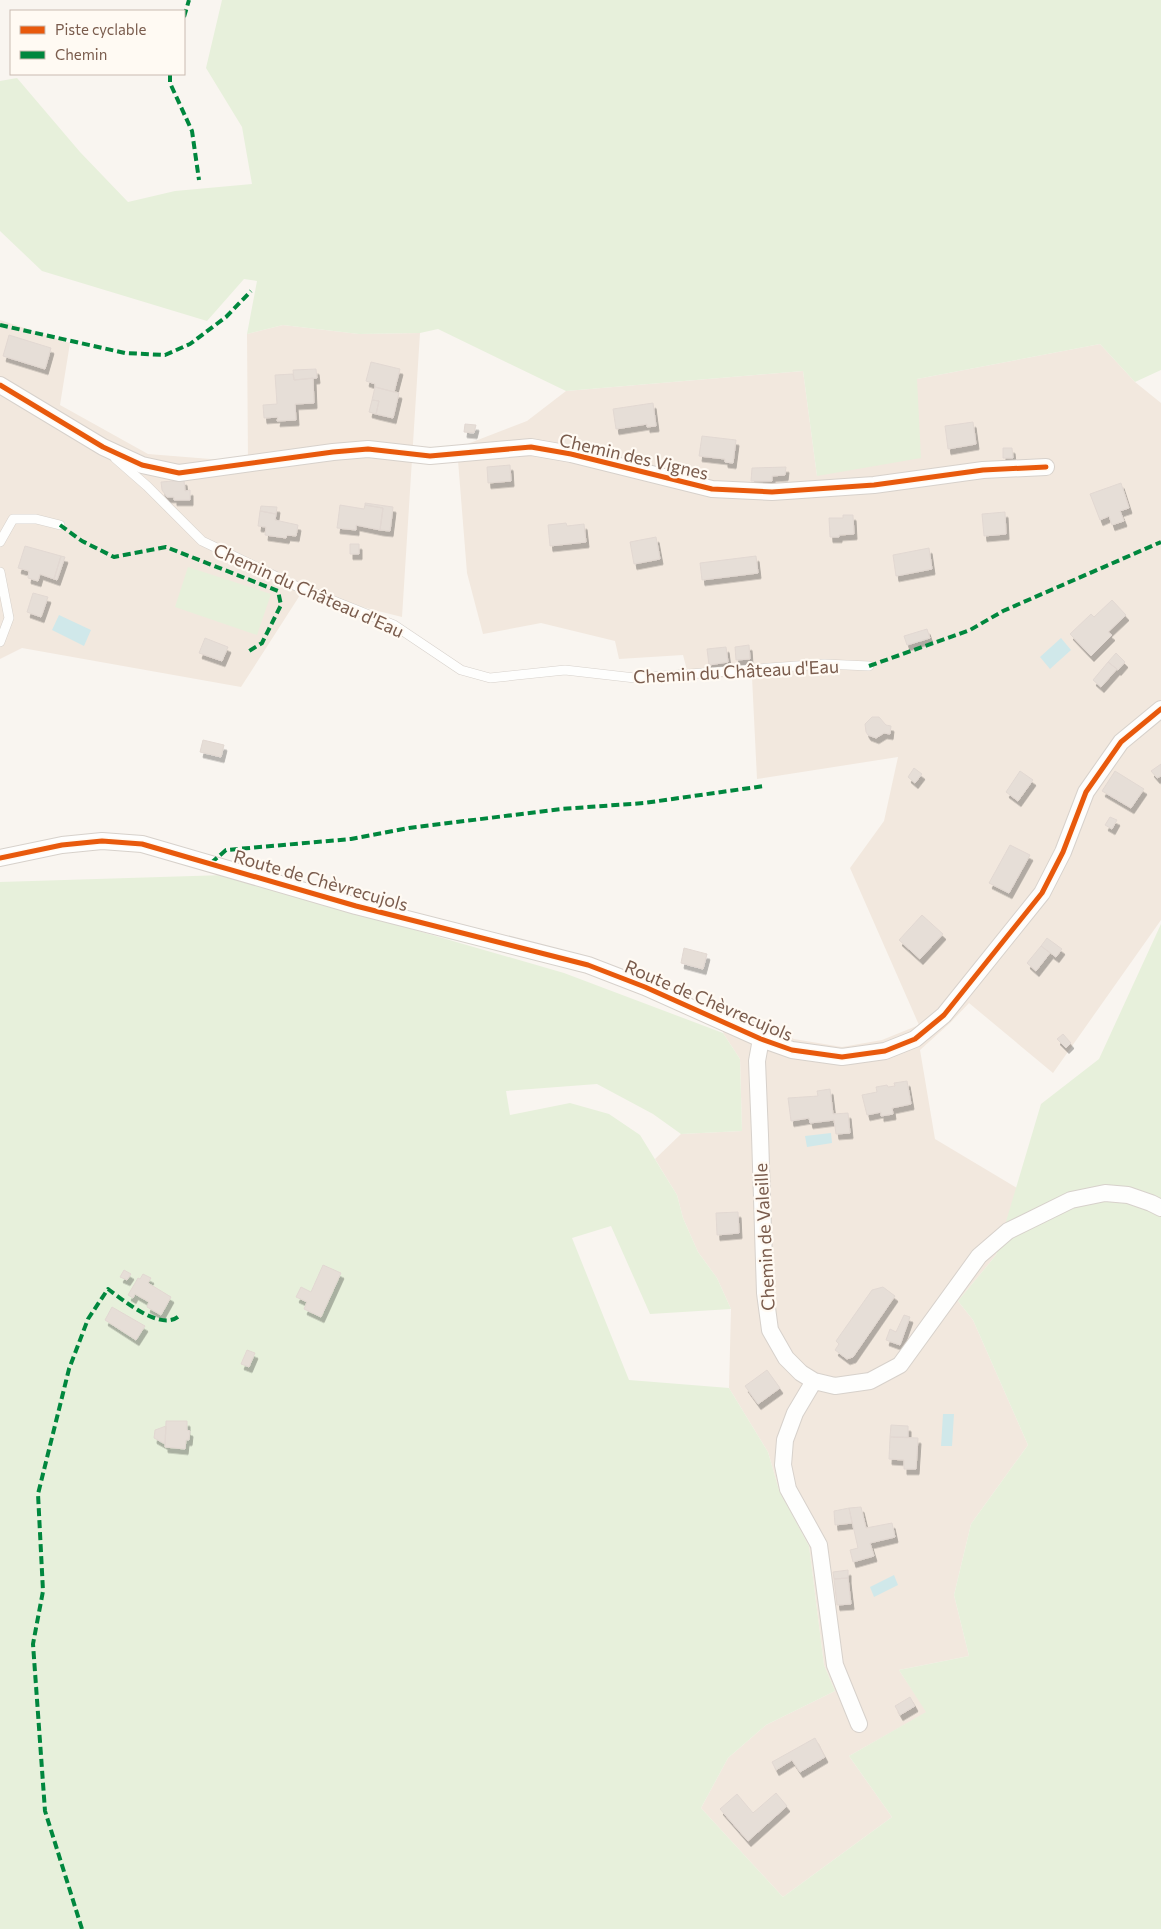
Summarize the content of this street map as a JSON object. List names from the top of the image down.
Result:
{
  "streets": {
    "street": ["Chemin des Vignes", "Route de Chèvrecujols", "Chemin de Valeille"],
    "lane": ["Chemin du Château d'Eau"]
  },
  "crossings": [
    ["Chemin des Vignes", "Chemin du Château d'Eau"],
    ["Route de Chèvrecujols", "Chemin de Valeille"]
  ],
  "legend": ["Piste cyclable", "Chemin"]
}
